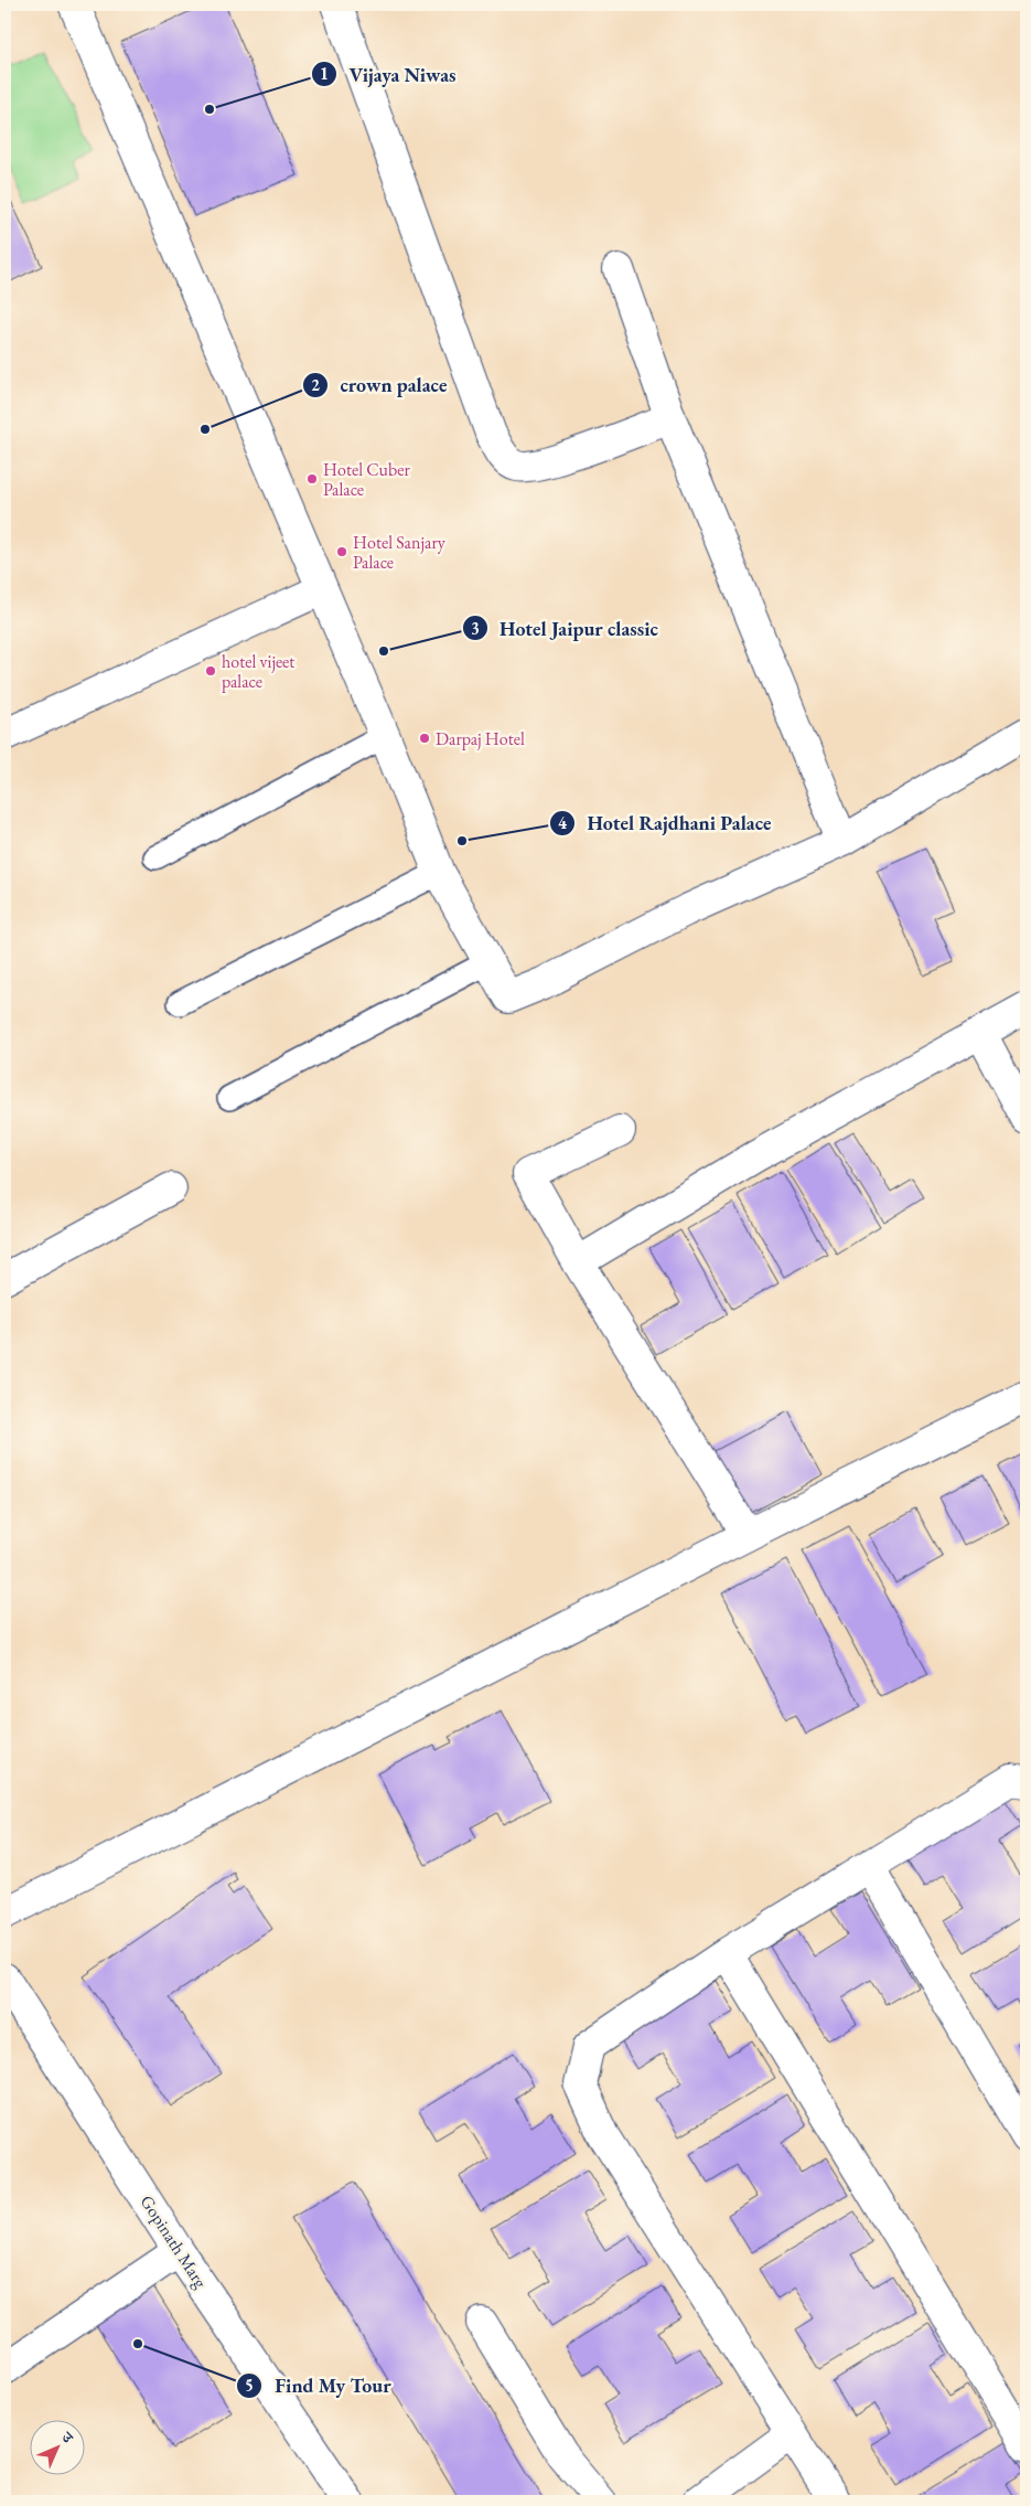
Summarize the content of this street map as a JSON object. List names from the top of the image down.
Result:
{
  "streets": {
    "street": ["Gopinath Marg"]
  },
  "places": [
    "Vijaya Niwas",
    "crown palace",
    "Hotel Cuber Palace",
    "Hotel Sanjary Palace",
    "Hotel Jaipur classic",
    "hotel vijeet palace",
    "Darpaj Hotel",
    "Hotel Rajdhani Palace",
    "Find My Tour"
  ],
  "north": "top right"
}
